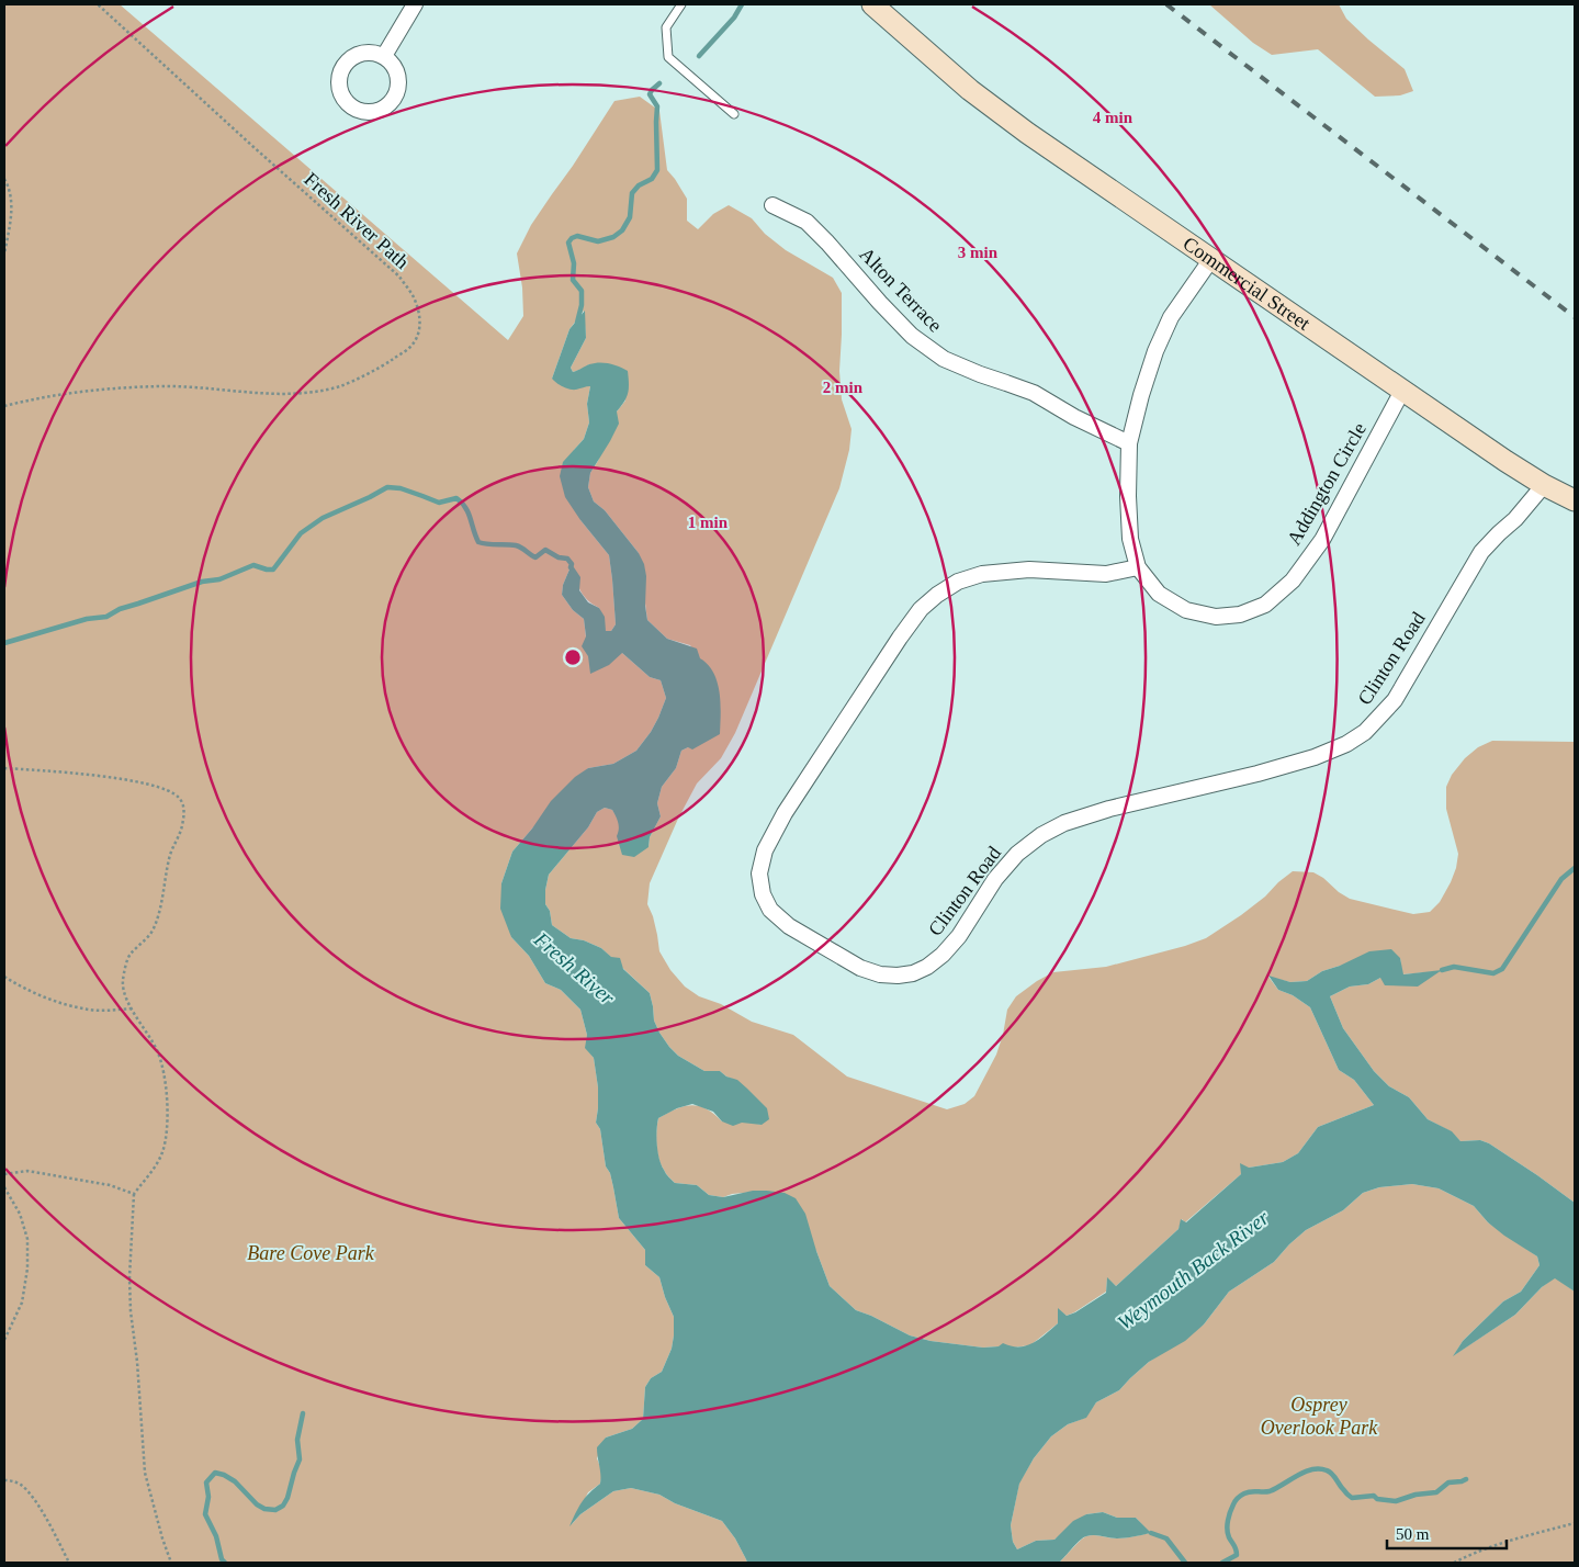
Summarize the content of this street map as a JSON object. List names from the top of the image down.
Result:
{
  "streets": {
    "main road": ["Commercial Street"],
    "street": ["Alton Terrace", "Addington Circle", "Clinton Road"],
    "path": ["Fresh River Path"]
  },
  "crossings": [
    ["Commercial Street", "Addington Circle"],
    ["Commercial Street", "Clinton Road"],
    ["Alton Terrace", "Addington Circle"],
    ["Addington Circle", "Clinton Road"]
  ],
  "water": ["Fresh River", "Weymouth Back River"],
  "parks": ["Bare Cove Park", "Osprey Overlook Park"],
  "scale_bar": "50 m",
  "rings": [
    "4 min",
    "3 min",
    "2 min",
    "1 min"
  ]
}
